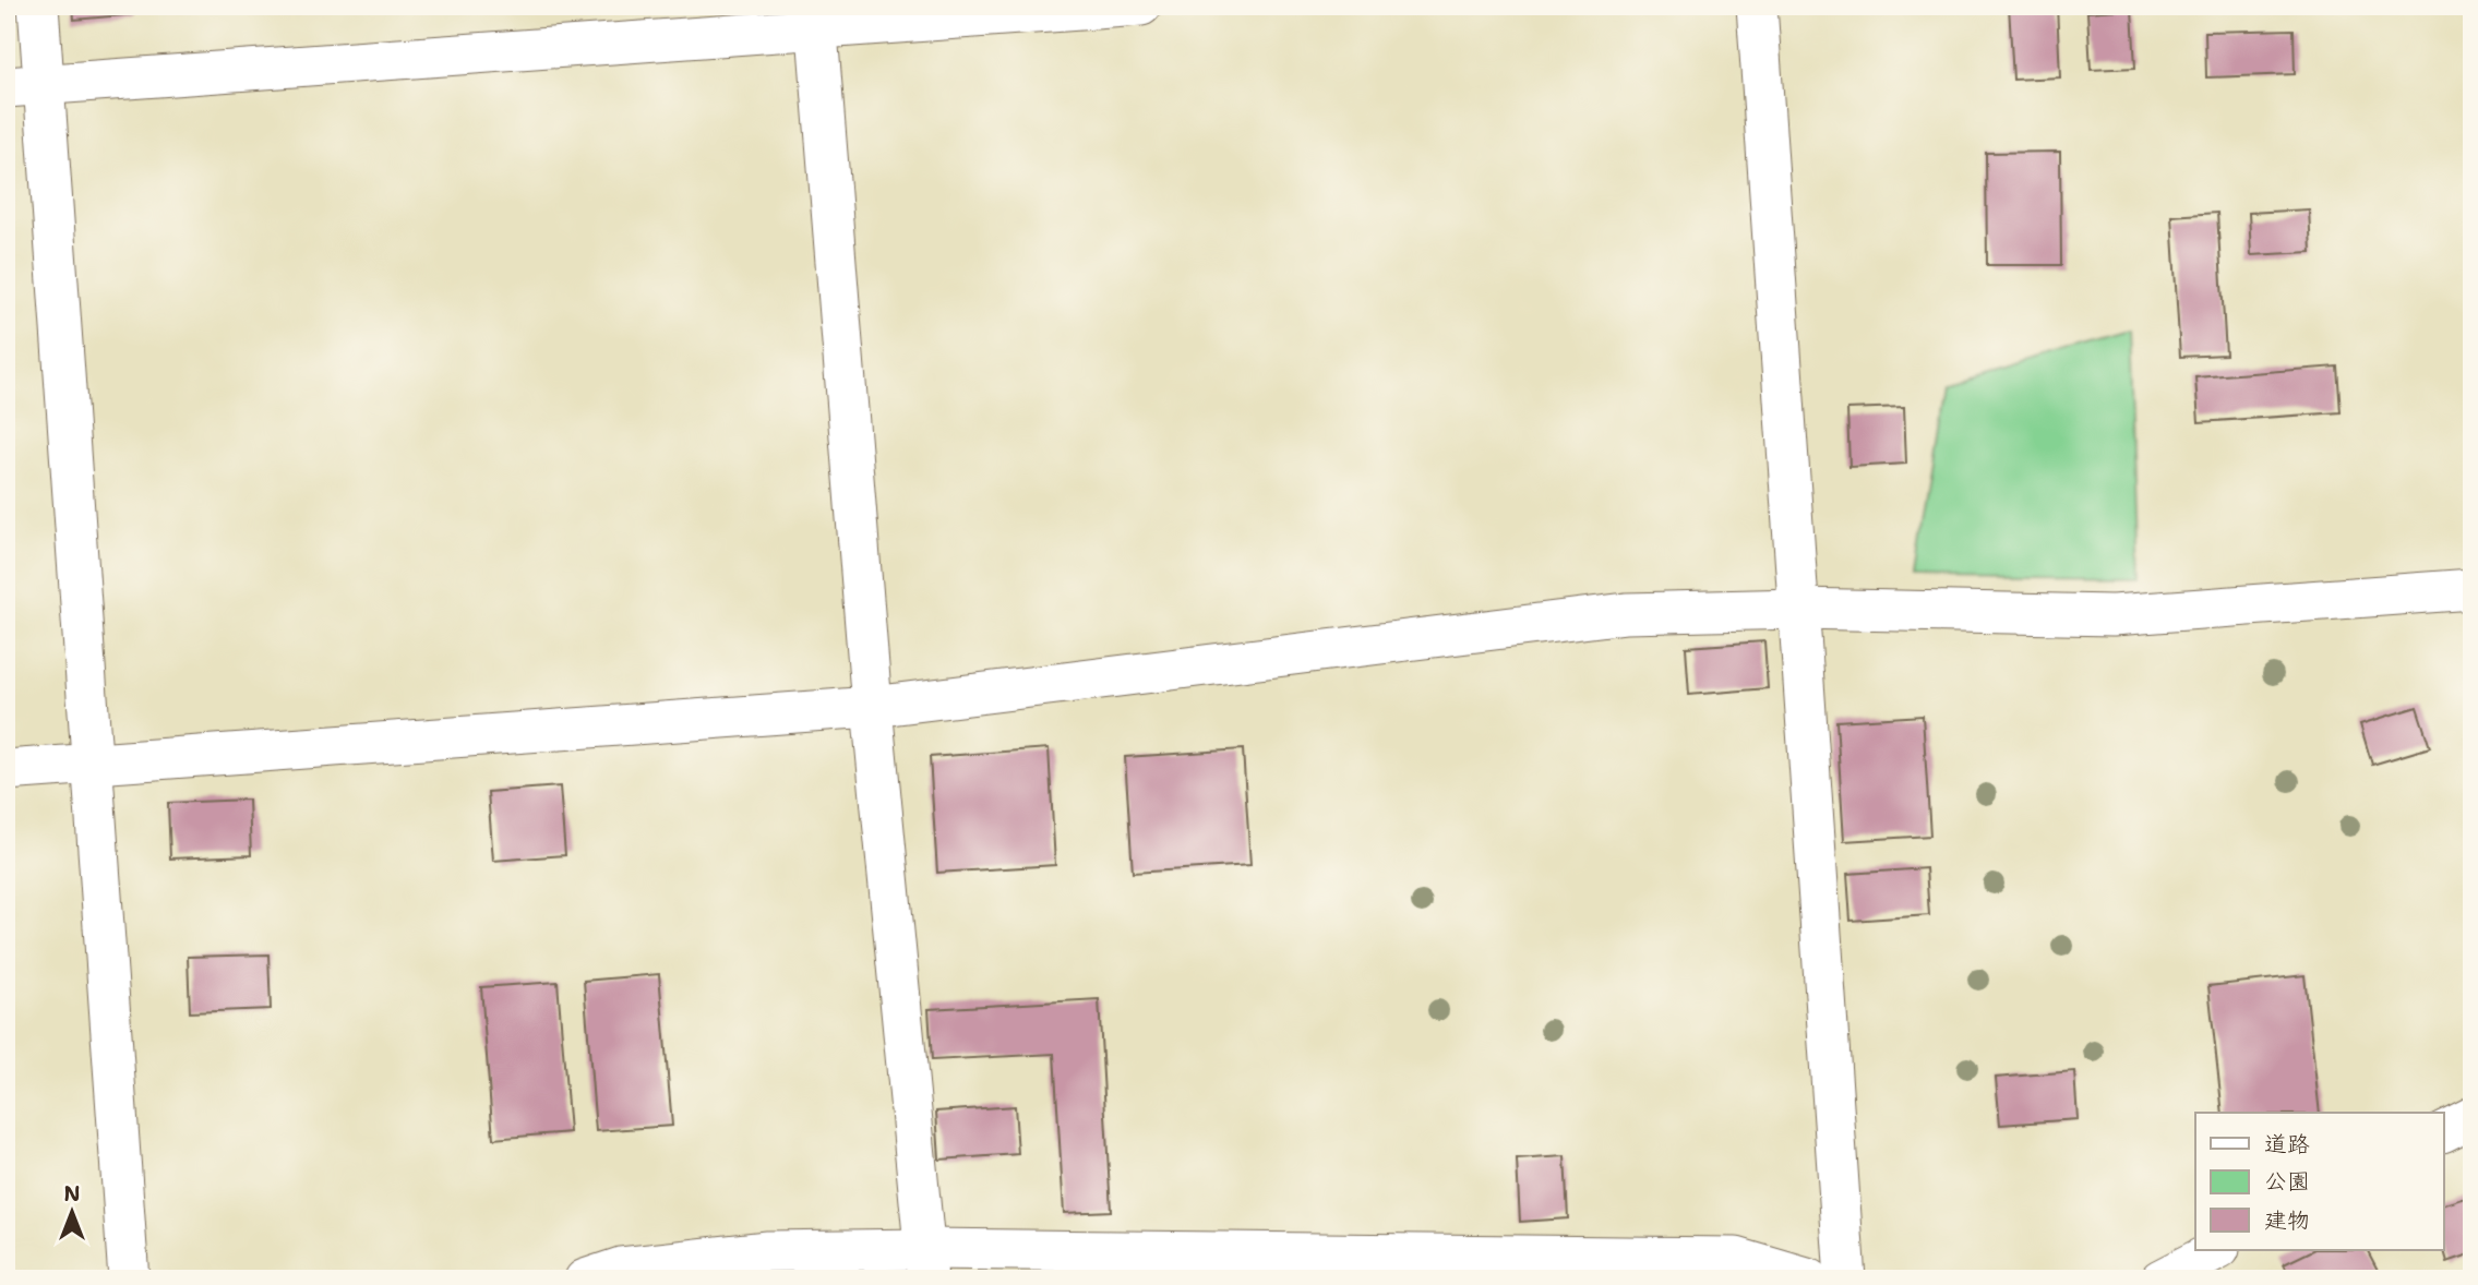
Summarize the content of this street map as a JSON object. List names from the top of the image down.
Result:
{
  "legend": ["道路", "公園", "建物"],
  "north": "top"
}
